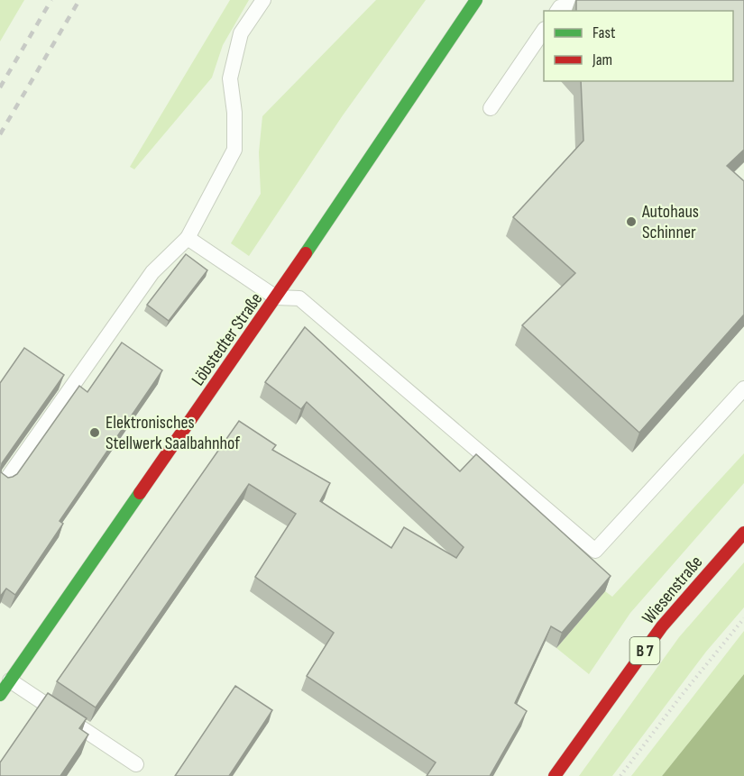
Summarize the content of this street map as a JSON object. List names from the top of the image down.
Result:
{
  "streets": {
    "street": ["Löbstedter Straße", "Wiesenstraße", "B 7"]
  },
  "places": ["Autohaus Schinner", "Elektronisches Stellwerk Saalbahnhof"],
  "legend": ["Fast", "Jam"]
}
